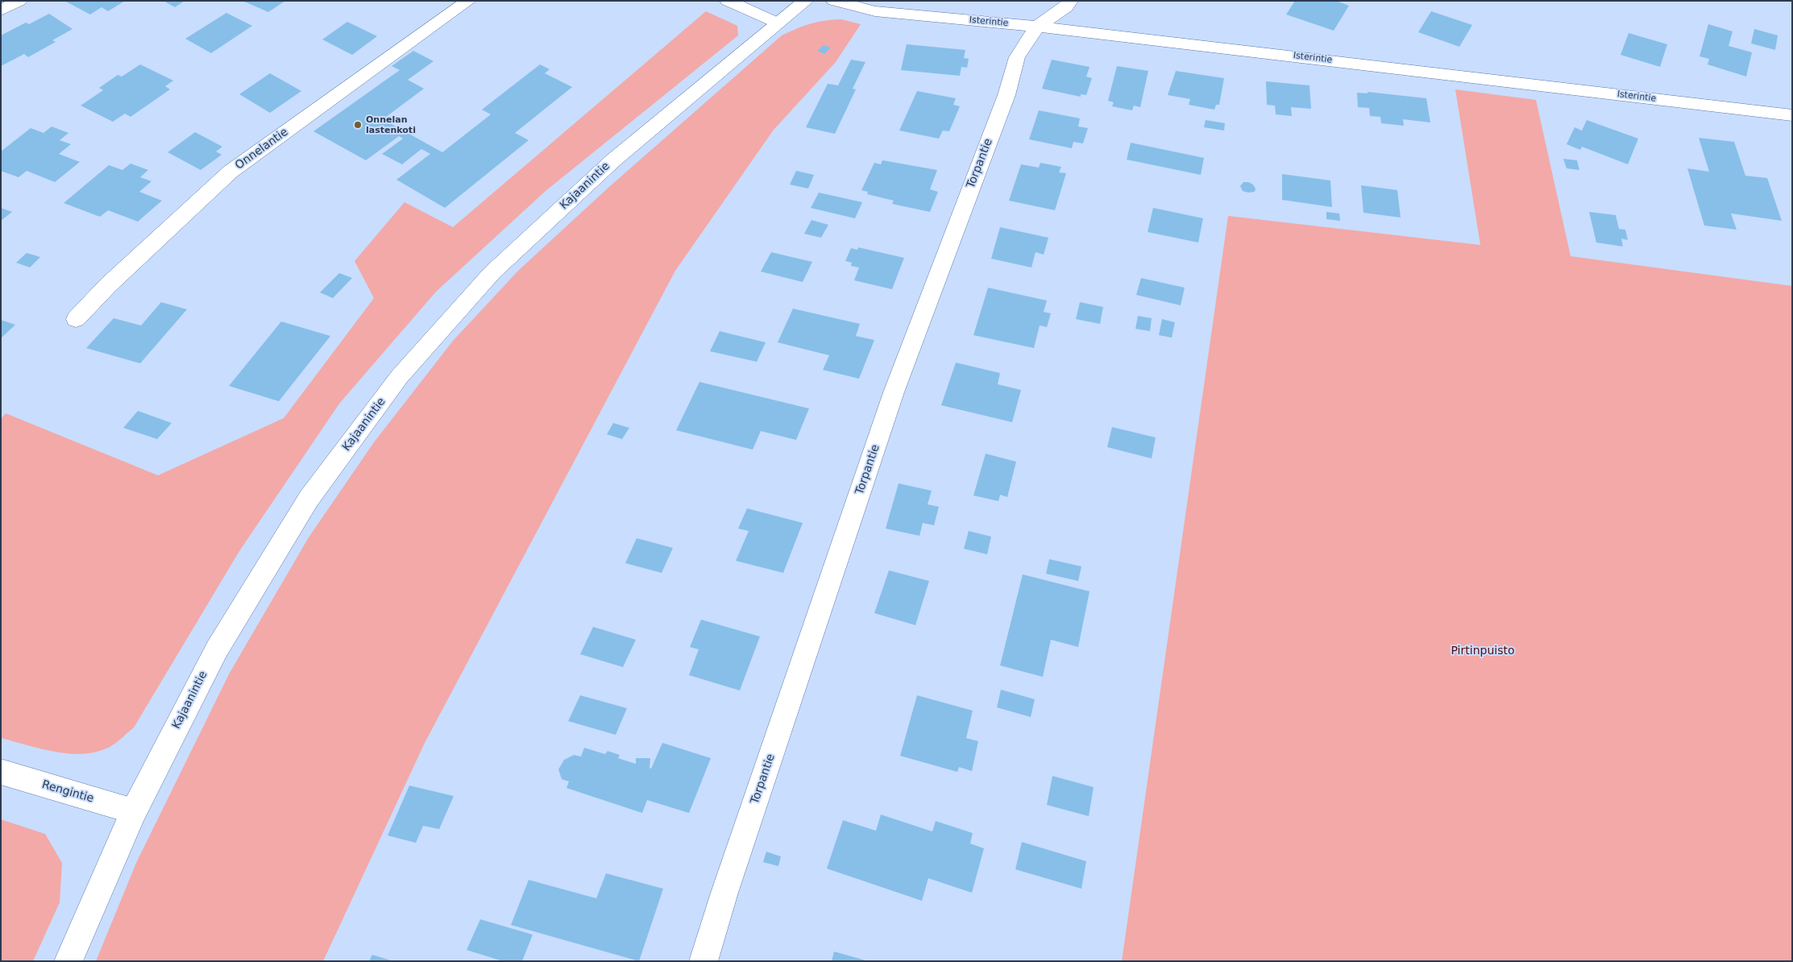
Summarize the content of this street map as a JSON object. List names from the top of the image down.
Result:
{
  "streets": {
    "street": [
      "Isterintie",
      "Onnelantie",
      "Torpantie",
      "Kajaanintie",
      "Rengintie"
    ]
  },
  "crossings": [
    ["Isterintie", "Torpantie"],
    ["Kajaanintie", "Rengintie"]
  ],
  "parks": ["Pirtinpuisto"],
  "places": ["Onnelan lastenkoti"]
}
